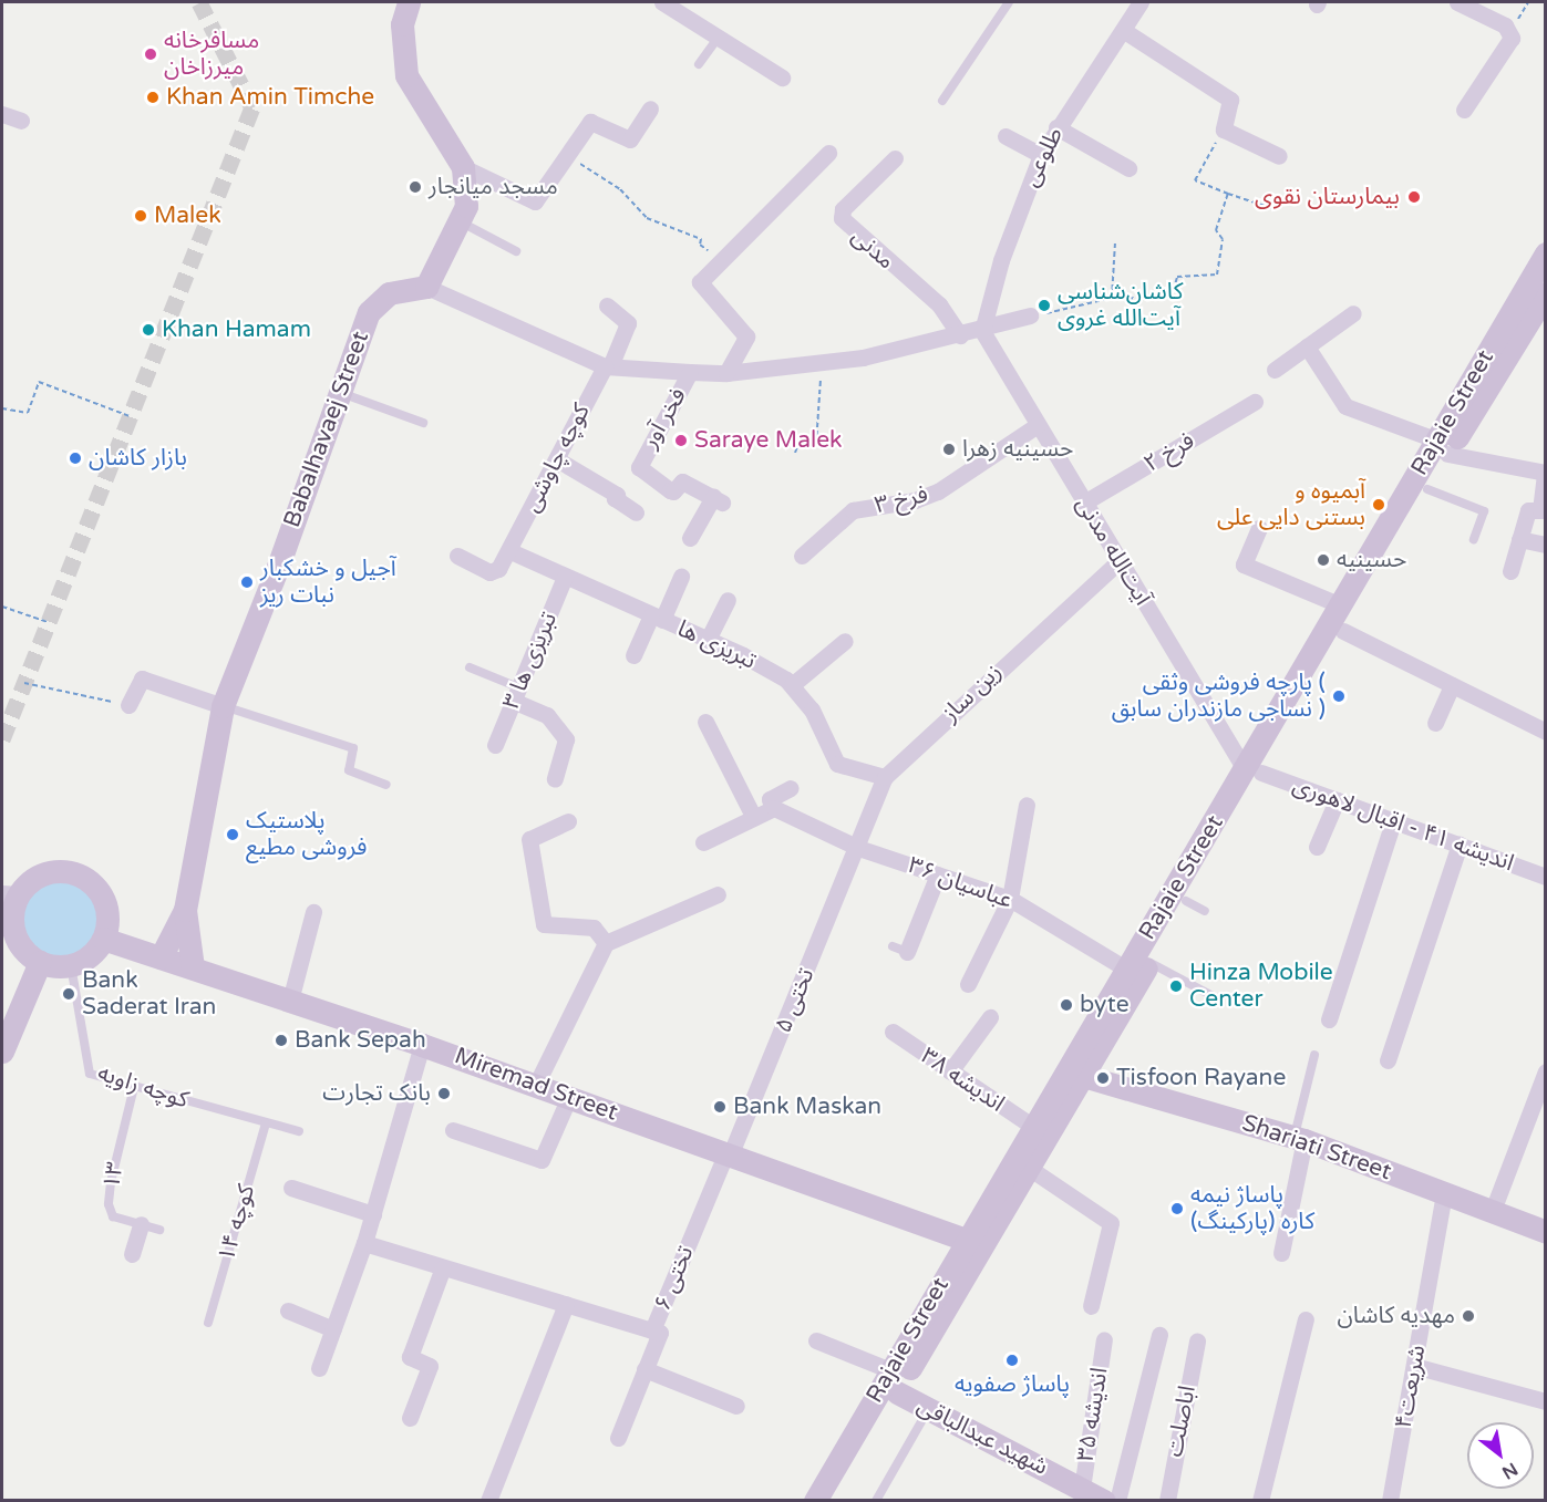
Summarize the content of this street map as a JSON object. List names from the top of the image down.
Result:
{
  "streets": {
    "street": [
      "طلوعی",
      "مدنی",
      "Rajaie Street",
      "فخر آور",
      "Babalhavaej Street",
      "فرخ ۲",
      "کوچه چاوشی",
      "فرخ ۳",
      "آیت‌الله مدنی",
      "تبریزی ها",
      "تبریزی ها ۳",
      "زین ساز",
      "اندیشه ۴۱ - اقبال لاهوری",
      "عباسیان ۳۶",
      "تختی ۵",
      "اندیشه ۳۸",
      "Miremad Street",
      "Shariati Street",
      "تختی ۶",
      "شریعت۴",
      "اندیشه ۳۵",
      "اباصلت",
      "شهید عبدالباقی"
    ],
    "lane": ["کوچه زاویه", "۱۳", "کوچه ۱۴"]
  },
  "crossings": [
    ["طلوعی", "آیت‌الله مدنی"],
    ["Rajaie Street", "آیت‌الله مدنی"],
    ["Rajaie Street", "اندیشه ۴۱ - اقبال لاهوری"],
    ["Rajaie Street", "عباسیان ۳۶"],
    ["Rajaie Street", "اندیشه ۳۸"],
    ["Rajaie Street", "Miremad Street"],
    ["Rajaie Street", "Shariati Street"],
    ["Rajaie Street", "شهید عبدالباقی"],
    ["فرخ ۲", "آیت‌الله مدنی"],
    ["کوچه چاوشی", "تبریزی ها"],
    ["فرخ ۳", "آیت‌الله مدنی"],
    ["آیت‌الله مدنی", "زین ساز"],
    ["آیت‌الله مدنی", "اندیشه ۴۱ - اقبال لاهوری"],
    ["تبریزی ها", "تبریزی ها ۳"],
    ["تبریزی ها", "زین ساز"],
    ["زین ساز", "عباسیان ۳۶"],
    ["زین ساز", "تختی ۵"],
    ["عباسیان ۳۶", "تختی ۵"],
    ["تختی ۵", "Miremad Street"],
    ["تختی ۵", "تختی ۶"],
    ["Miremad Street", "کوچه زاویه"],
    ["Miremad Street", "تختی ۶"],
    ["کوچه زاویه", "۱۳"],
    ["کوچه زاویه", "کوچه ۱۴"],
    ["Shariati Street", "شریعت۴"],
    ["اندیشه ۳۵", "شهید عبدالباقی"]
  ],
  "places": [
    "مسافرخانه میرزاخان",
    "Khan Amin Timche",
    "مسجد میانجار",
    "بیمارستان نقوی",
    "Malek",
    "کاشان‌شناسی آیت‌الله غروی",
    "Khan Hamam",
    "Saraye Malek",
    "حسینیه زهرا",
    "بازار کاشان",
    "آبمیوه و بستنی دایی علی",
    "حسینیه",
    "آجیل و خشکبار نبات ریز",
    "پارچه فروشی وثقی ( نساجی مازندران سابق )",
    "پلاستیک فروشی مطیع",
    "Hinza Mobile Center",
    "Bank Saderat Iran",
    "byte",
    "Bank Sepah",
    "Tisfoon Rayane",
    "بانک تجارت",
    "Bank Maskan",
    "پاساژ نیمه کاره (پارکینگ)",
    "مهدیه کاشان",
    "پاساژ صفویه"
  ],
  "north": "bottom right"
}
